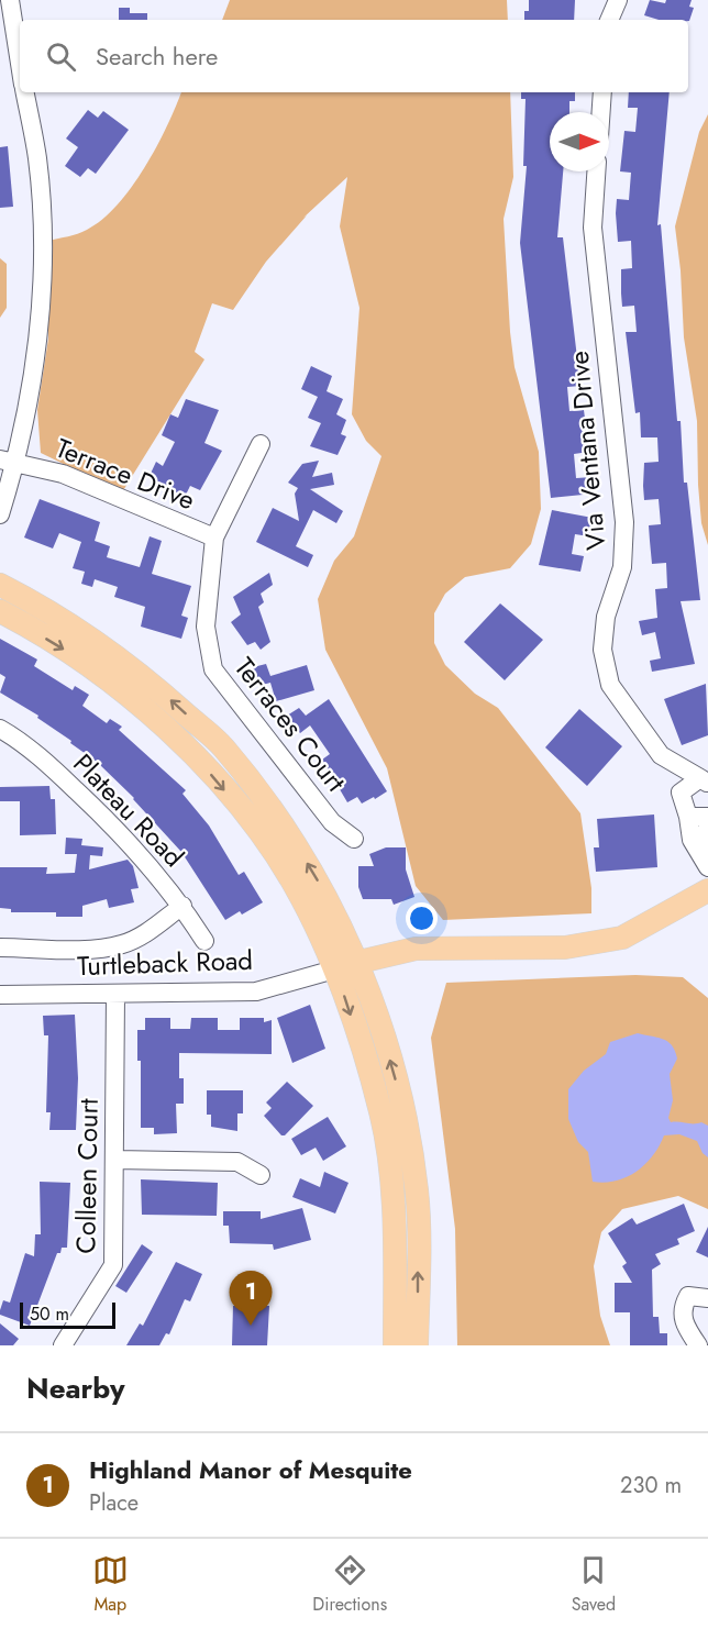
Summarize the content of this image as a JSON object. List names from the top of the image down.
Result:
{
  "streets": {
    "main road": ["Turtleback Road"],
    "street": [
      "Via Ventana Drive",
      "Terrace Drive",
      "Terraces Court",
      "Plateau Road",
      "Colleen Court"
    ]
  },
  "crossings": [
    ["Terrace Drive", "Terraces Court"],
    ["Turtleback Road", "Colleen Court"]
  ],
  "scale_bar": "50 m",
  "north": "right",
  "page": {
    "search": "Search here",
    "pins": "1",
    "scale": "50 m",
    "heading": "Nearby",
    "list": [
      {
        "mark": "1",
        "name": "Highland Manor of Mesquite",
        "note": "Place",
        "value": "230 m"
      }
    ],
    "nav": ["Map", "Directions", "Saved"]
  }
}
